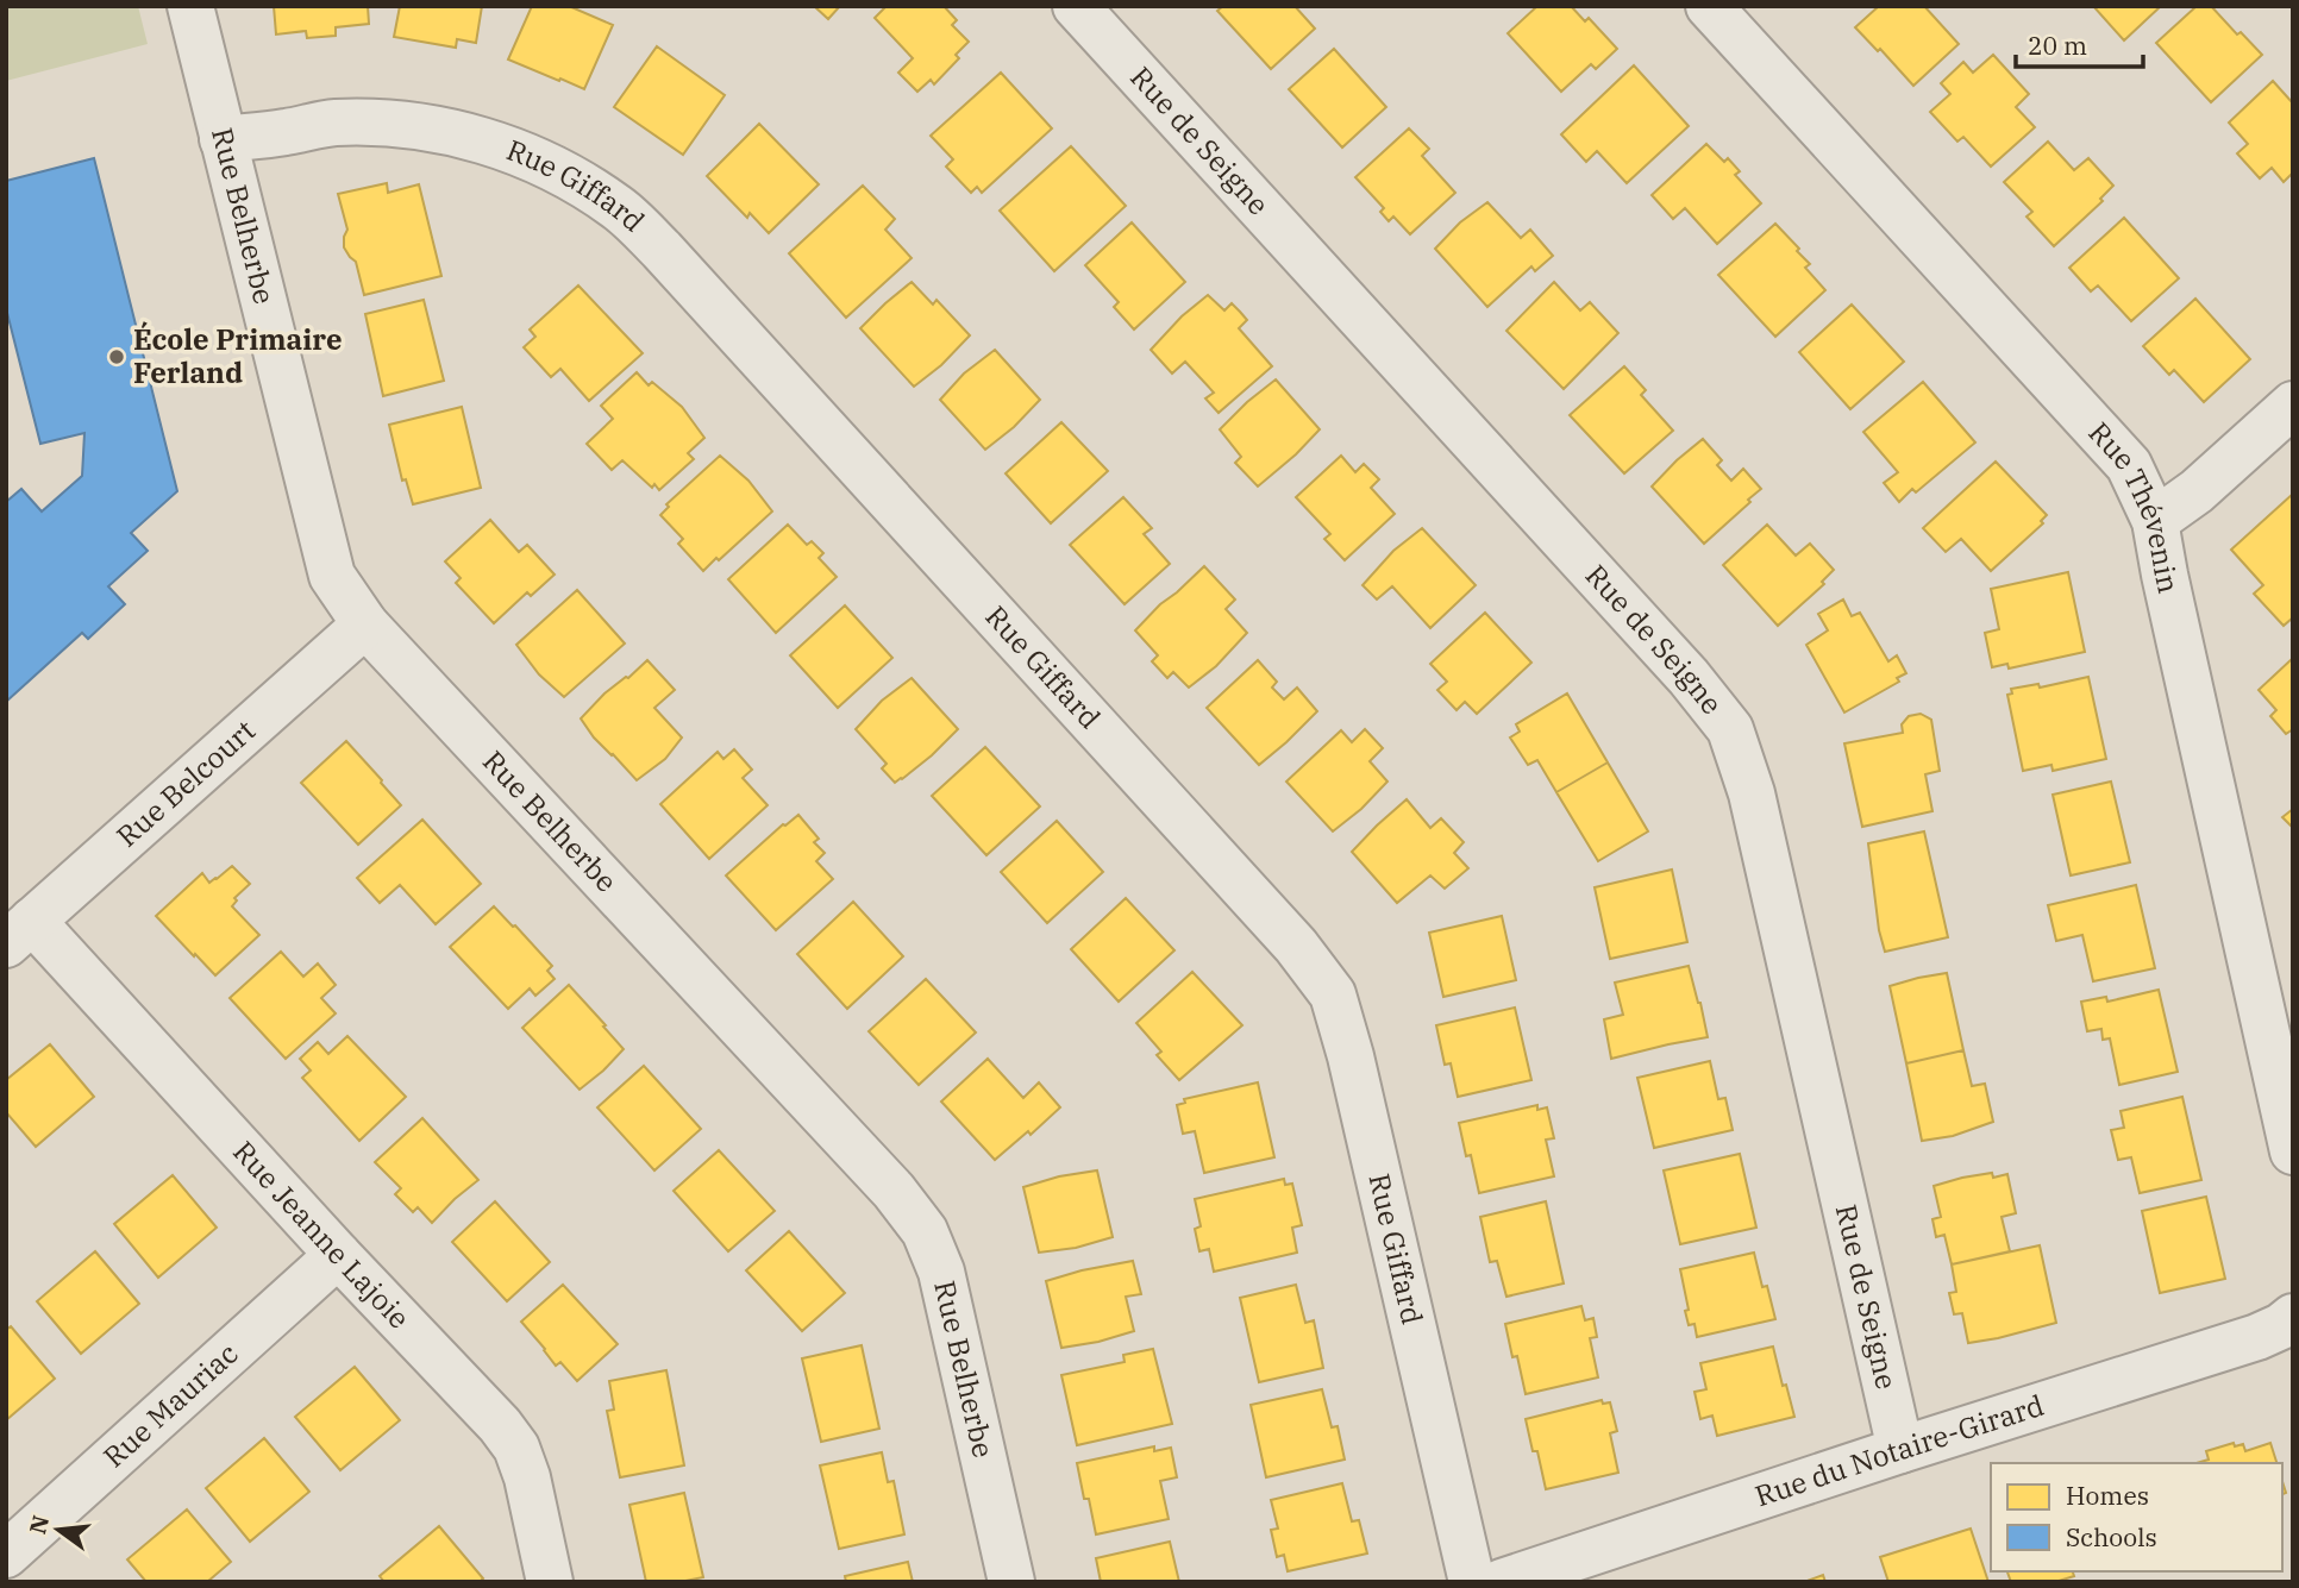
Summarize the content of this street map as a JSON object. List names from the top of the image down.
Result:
{
  "streets": {
    "street": [
      "Rue de Seigne",
      "Rue Giffard",
      "Rue Belherbe",
      "Rue Thévenin",
      "Rue Belcourt",
      "Rue Jeanne Lajoie",
      "Rue Mauriac",
      "Rue du Notaire-Girard"
    ]
  },
  "crossings": [
    ["Rue de Seigne", "Rue du Notaire-Girard"],
    ["Rue Giffard", "Rue Belherbe"],
    ["Rue Belherbe", "Rue Belcourt"],
    ["Rue Belcourt", "Rue Jeanne Lajoie"],
    ["Rue Jeanne Lajoie", "Rue Mauriac"]
  ],
  "places": ["École Primaire Ferland"],
  "legend": ["Homes", "Schools"],
  "scale_bar": "20 m",
  "north": "left"
}
